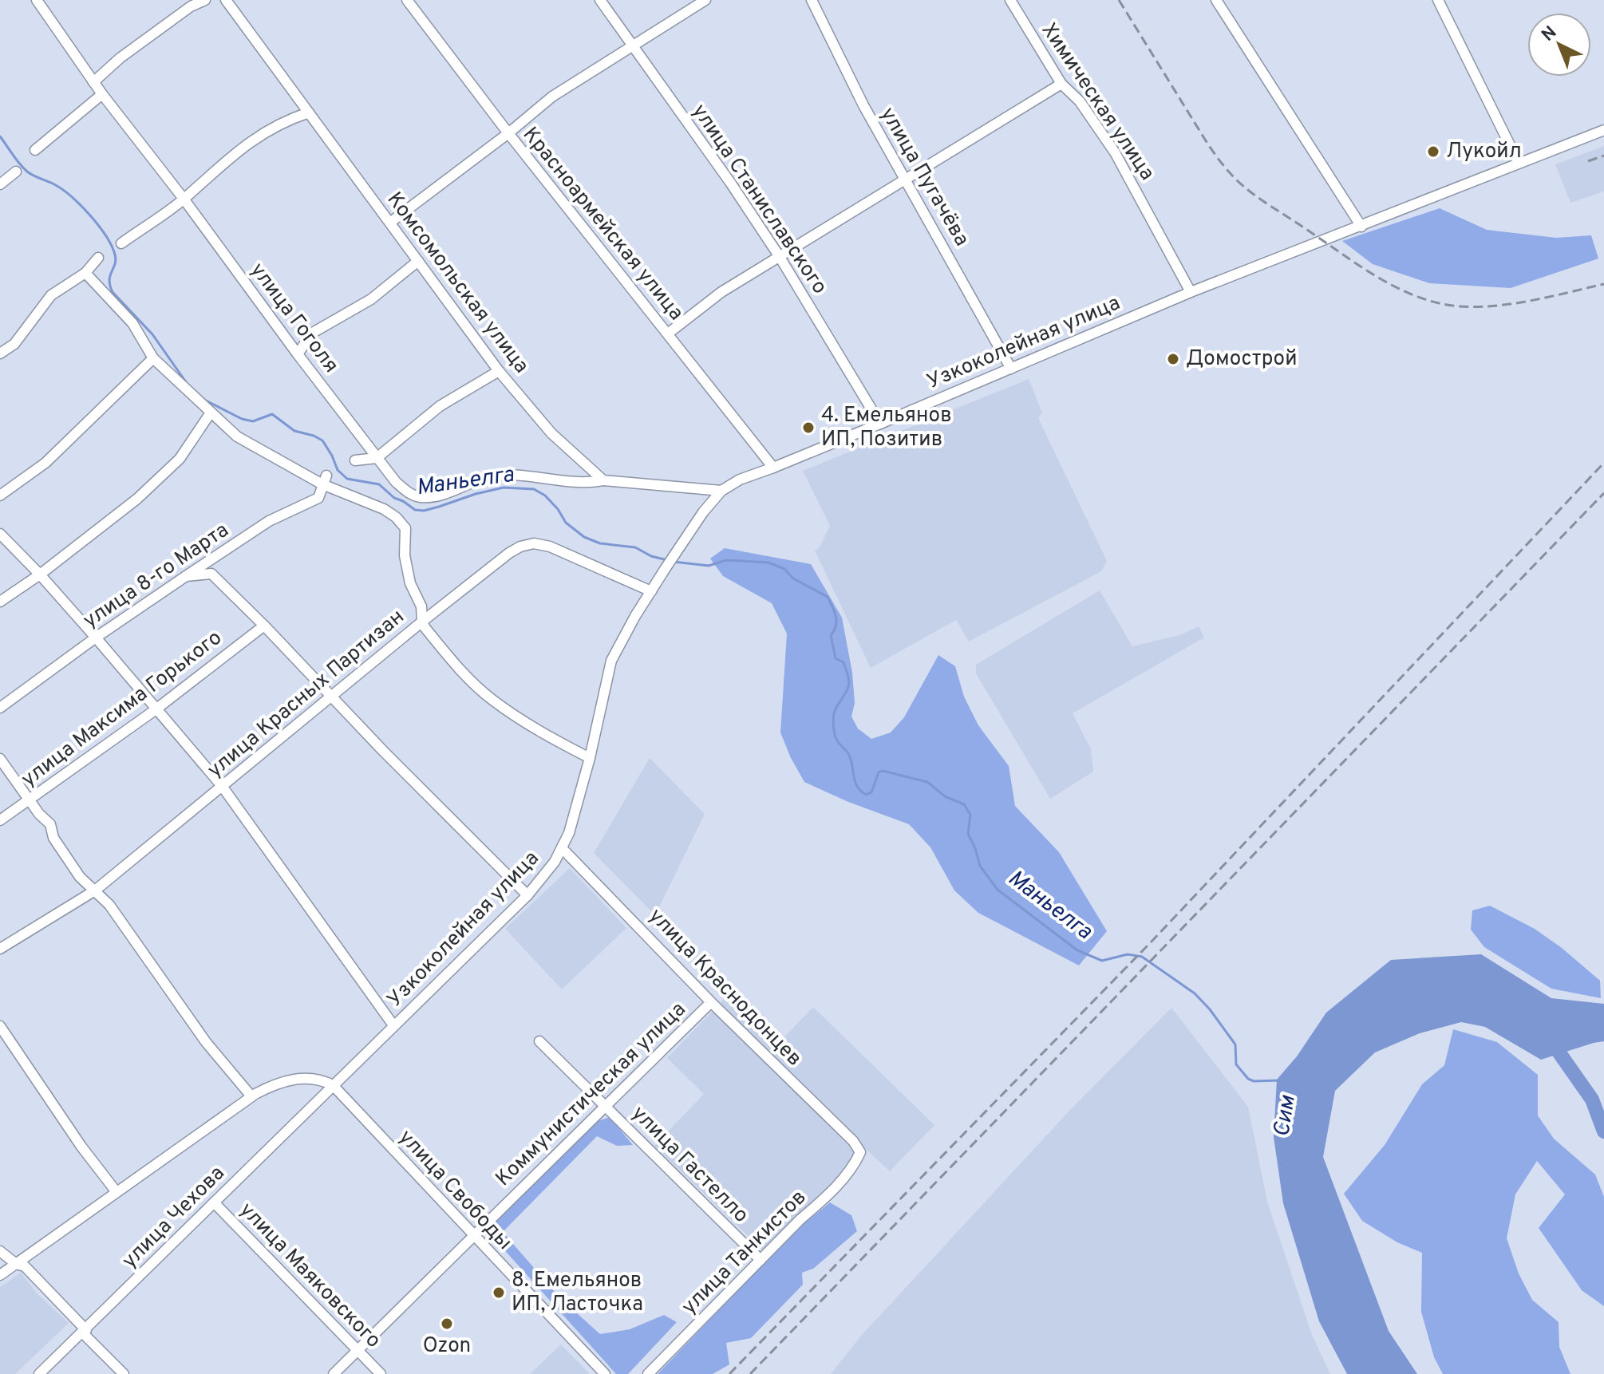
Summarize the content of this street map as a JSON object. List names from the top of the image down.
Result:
{
  "streets": {
    "street": [
      "Химическая улица",
      "улица Пугачёва",
      "улица Станиславского",
      "Красноармейская улица",
      "Комсомольская улица",
      "улица Гоголя",
      "Узкоколейная улица",
      "улица 8-го Марта",
      "улица Красных Партизан",
      "улица Максима Горького",
      "улица Краснодонцев",
      "Коммунистическая улица",
      "улица Гастелло",
      "улица Свободы",
      "улица Чехова",
      "улица Танкистов",
      "улица Маяковского"
    ]
  },
  "crossings": [
    ["Химическая улица", "Узкоколейная улица"],
    ["улица Пугачёва", "Узкоколейная улица"],
    ["улица Станиславского", "Узкоколейная улица"],
    ["Красноармейская улица", "Узкоколейная улица"],
    ["Комсомольская улица", "улица Гоголя"],
    ["Узкоколейная улица", "улица Красных Партизан"],
    ["Узкоколейная улица", "улица Краснодонцев"],
    ["Узкоколейная улица", "улица Свободы"],
    ["Узкоколейная улица", "улица Чехова"],
    ["улица Краснодонцев", "Коммунистическая улица"],
    ["улица Краснодонцев", "улица Танкистов"],
    ["Коммунистическая улица", "улица Гастелло"],
    ["Коммунистическая улица", "улица Свободы"],
    ["Коммунистическая улица", "улица Маяковского"],
    ["улица Гастелло", "улица Танкистов"],
    ["улица Свободы", "улица Чехова"],
    ["улица Чехова", "улица Маяковского"]
  ],
  "water": ["Маньелга", "Сим"],
  "places": [
    "Лукойл",
    "Домострой",
    "4. Емельянов ИП, Позитив",
    "8. Емельянов ИП, Ласточка",
    "Ozon"
  ],
  "north": "top left"
}
